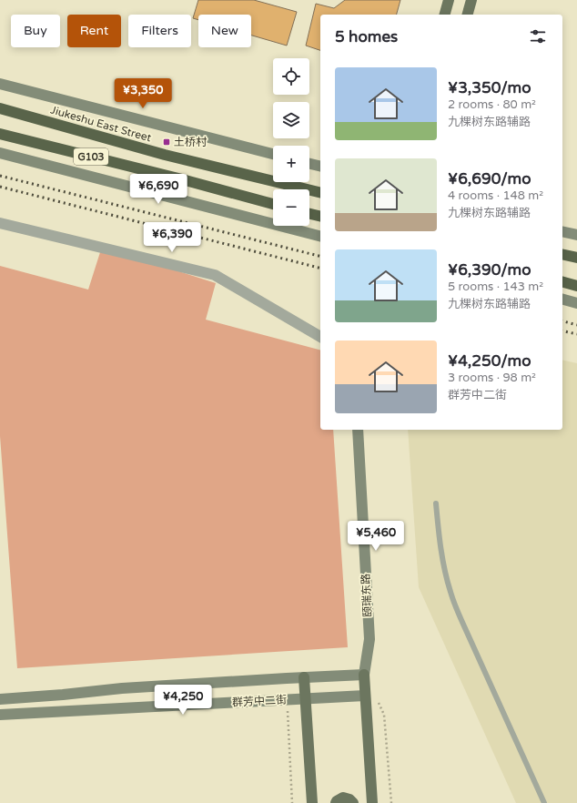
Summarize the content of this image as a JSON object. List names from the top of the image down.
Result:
{
  "streets": {
    "highway": ["Jiukeshu East Street", "G103"],
    "main road": ["颐瑞东路"],
    "street": ["群芳中二街"]
  },
  "crossings": [
    ["颐瑞东路", "群芳中二街"]
  ],
  "places": {
    "transit": ["土桥村"]
  },
  "page": {
    "chip": [
      "Buy",
      "Rent",
      "Filters",
      "New"
    ],
    "heading": "5 homes",
    "map_buttons": ["+", "−"],
    "list": [
      {
        "name": "¥3,350/mo",
        "note": "2 rooms · 80 m² · 九棵树东路辅路"
      },
      {
        "name": "¥6,690/mo",
        "note": "4 rooms · 148 m² · 九棵树东路辅路"
      },
      {
        "name": "¥6,390/mo",
        "note": "5 rooms · 143 m² · 九棵树东路辅路"
      },
      {
        "name": "¥4,250/mo",
        "note": "3 rooms · 98 m² · 群芳中二街"
      }
    ],
    "price": [
      "¥3,350",
      "¥6,690",
      "¥6,390",
      "¥5,460",
      "¥4,250"
    ]
  }
}
